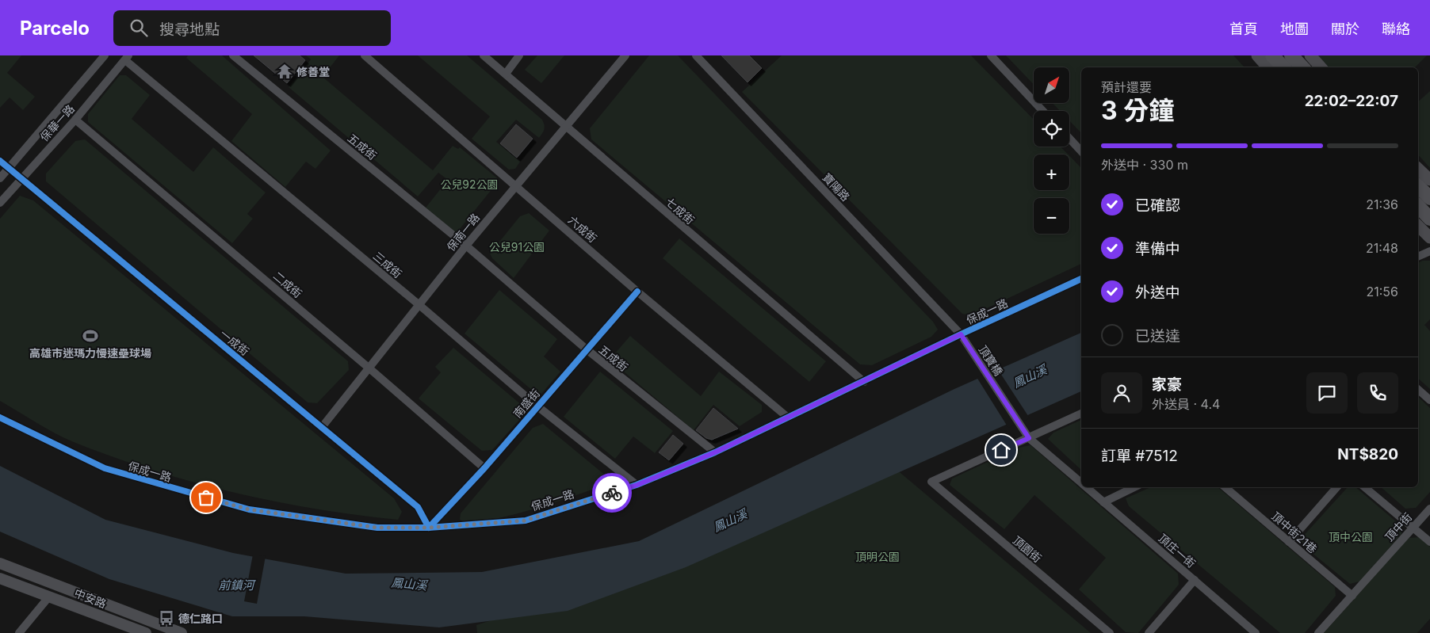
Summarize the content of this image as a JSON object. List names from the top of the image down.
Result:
{
  "streets": {
    "street": [
      "保華一路",
      "五成街",
      "寶陽路",
      "七成街",
      "六成街",
      "保南一路",
      "三成街",
      "二成街",
      "保成一路",
      "一成街",
      "頂寶橋",
      "南盛街",
      "頂中街",
      "頂中街21巷",
      "頂園街",
      "頂庄一街",
      "中安路"
    ]
  },
  "crossings": [
    ["保華一路", "三成街"],
    ["保華一路", "二成街"],
    ["保華一路", "一成街"],
    ["五成街", "保南一路"],
    ["五成街", "保成一路"],
    ["五成街", "南盛街"],
    ["寶陽路", "保成一路"],
    ["寶陽路", "頂寶橋"],
    ["七成街", "保南一路"],
    ["七成街", "保成一路"],
    ["六成街", "保南一路"],
    ["六成街", "保成一路"],
    ["六成街", "南盛街"],
    ["保南一路", "三成街"],
    ["保南一路", "二成街"],
    ["保南一路", "一成街"],
    ["三成街", "保成一路"],
    ["三成街", "南盛街"],
    ["二成街", "南盛街"],
    ["保成一路", "一成街"],
    ["保成一路", "頂寶橋"],
    ["保成一路", "南盛街"],
    ["一成街", "南盛街"],
    ["頂寶橋", "頂園街"],
    ["頂寶橋", "頂庄一街"],
    ["頂中街", "頂中街21巷"],
    ["頂園街", "頂庄一街"]
  ],
  "water": ["鳳山溪", "前鎮河"],
  "parks": [
    "公兒92公園",
    "公兒91公園",
    "頂中公園",
    "頂明公園"
  ],
  "places": {
    "temple": ["修善堂"],
    "sports": ["高雄市迷瑪力慢速壘球場"],
    "bus stop": ["德仁路口"]
  },
  "north": "top right",
  "page": {
    "header": "Parcelo",
    "search": "搜尋地點",
    "nav": [
      "首頁",
      "地圖",
      "關於",
      "聯絡"
    ],
    "map_buttons": ["+", "−"],
    "heading": ["3 分鐘", "預計還要", "22:02–22:07"],
    "panel": [
      "家豪",
      "外送員 · 4.4",
      "訂單 #7512",
      "NT$820"
    ],
    "bar": "外送中 · 330 m",
    "list": [
      ["已確認", "21:36"],
      ["準備中", "21:48"],
      ["外送中", "21:56"],
      "已送達"
    ]
  }
}
